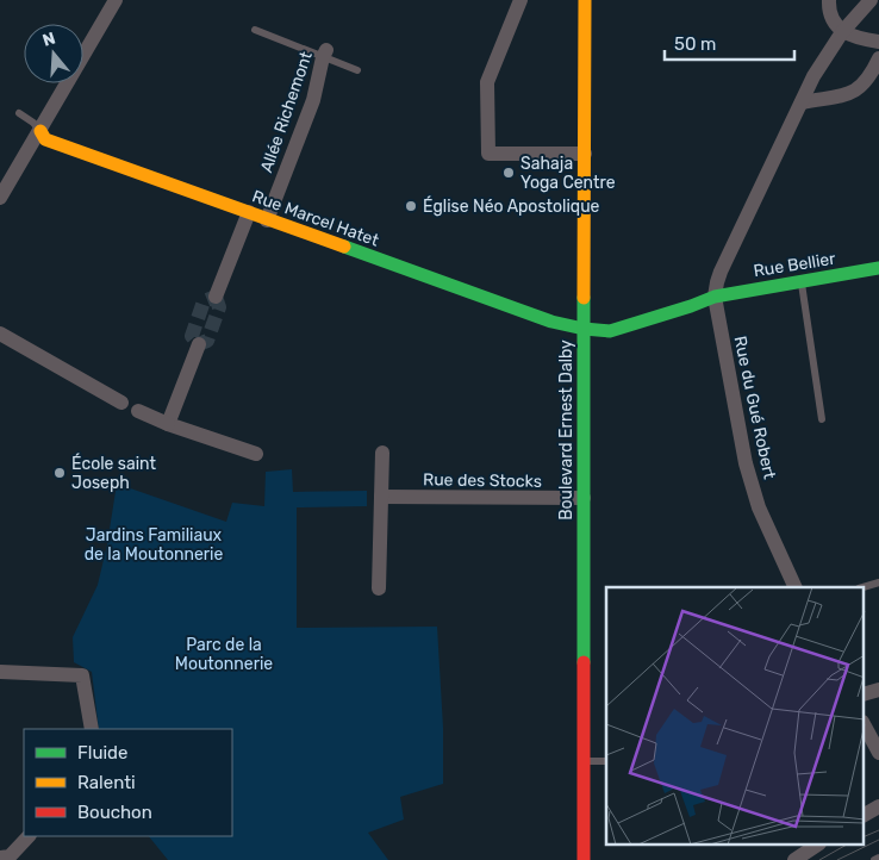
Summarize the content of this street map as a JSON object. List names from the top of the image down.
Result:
{
  "streets": {
    "street": [
      "Allée Richemont",
      "Rue Marcel Hatet",
      "Rue Bellier",
      "Rue du Gué Robert",
      "Boulevard Ernest Dalby",
      "Rue des Stocks"
    ]
  },
  "crossings": [
    ["Allée Richemont", "Rue Marcel Hatet"],
    ["Rue Marcel Hatet", "Rue Bellier"],
    ["Rue Marcel Hatet", "Rue du Gué Robert"],
    ["Rue Marcel Hatet", "Boulevard Ernest Dalby"],
    ["Rue Bellier", "Rue du Gué Robert"],
    ["Boulevard Ernest Dalby", "Rue des Stocks"]
  ],
  "parks": ["Jardins Familiaux de la Moutonnerie", "Parc de la Moutonnerie"],
  "places": ["Sahaja Yoga Centre", "Église Néo Apostolique", "École saint Joseph"],
  "legend": ["Fluide", "Ralenti", "Bouchon"],
  "scale_bar": "50 m",
  "north": "top"
}
